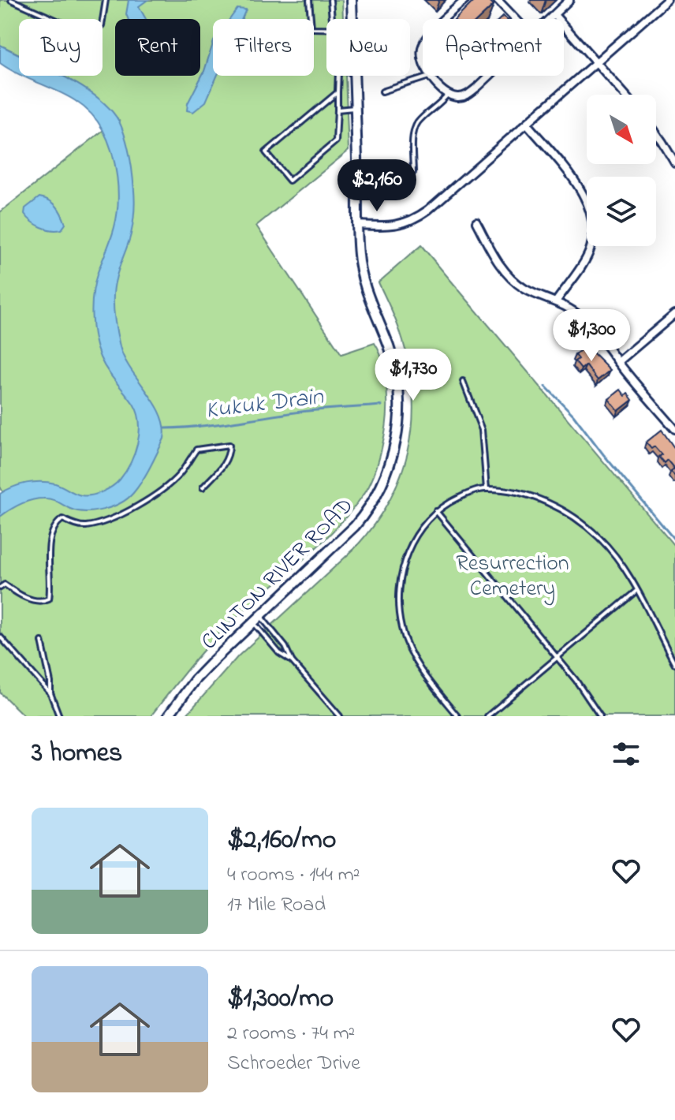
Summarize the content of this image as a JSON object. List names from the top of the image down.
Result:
{
  "streets": {
    "street": ["CLINTON RIVER ROAD"]
  },
  "water": ["Kukuk Drain"],
  "parks": ["Resurrection Cemetery"],
  "north": "bottom right",
  "page": {
    "chip": [
      "Buy",
      "Rent",
      "Filters",
      "New",
      "Apartment"
    ],
    "price": ["$2,160", "$1,300", "$1,730"],
    "heading": "3 homes",
    "list": [
      {
        "name": "$2,160/mo",
        "note": "4 rooms · 144 m² · 17 Mile Road"
      },
      {
        "name": "$1,300/mo",
        "note": "2 rooms · 74 m² · Schroeder Drive"
      }
    ]
  }
}
